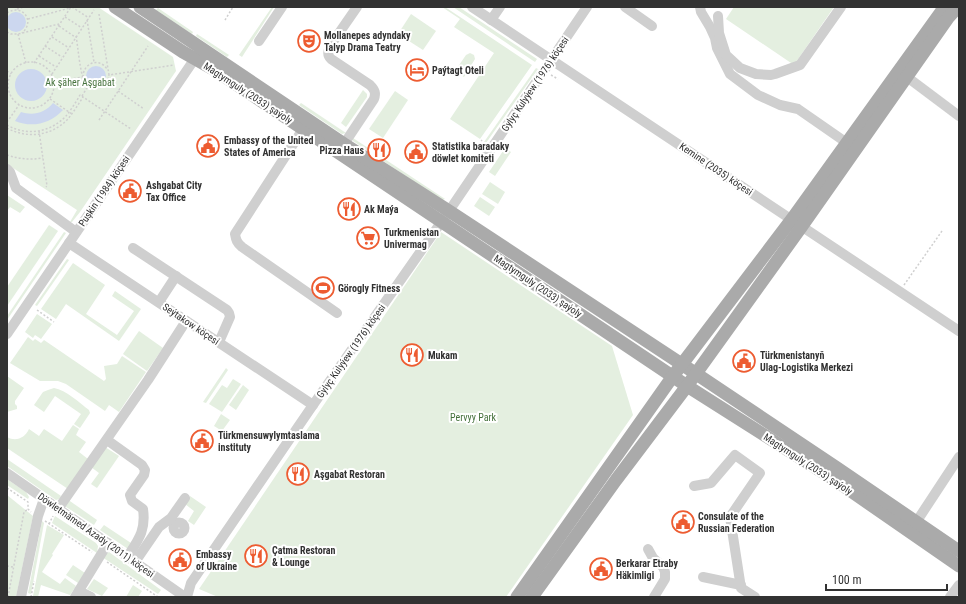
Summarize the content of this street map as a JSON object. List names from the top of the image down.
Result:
{
  "streets": {
    "main road": ["Magtymguly (2033) şaýoly"],
    "street": [
      "Gylyç Kulyýew (1976) köçesi",
      "Kemine (2035) köçesi",
      "Puşkin (1984) köçesi",
      "Seýtakow köçesi",
      "Döwletmämed Azady (2011) köçesi"
    ]
  },
  "crossings": [
    ["Gylyç Kulyýew (1976) köçesi", "Magtymguly (2033) şaýoly"],
    ["Gylyç Kulyýew (1976) köçesi", "Kemine (2035) köçesi"],
    ["Gylyç Kulyýew (1976) köçesi", "Seýtakow köçesi"],
    ["Gylyç Kulyýew (1976) köçesi", "Döwletmämed Azady (2011) köçesi"],
    ["Magtymguly (2033) şaýoly", "Puşkin (1984) köçesi"],
    ["Puşkin (1984) köçesi", "Seýtakow köçesi"]
  ],
  "parks": ["Ak şäher Aşgabat", "Pervyy Park"],
  "places": {
    "theatre": ["Mollanepes adyndaky Talyp Drama Teatry"],
    "hotel": ["Paýtagt Oteli"],
    "public building": [
      "Embassy of the United States of America",
      "Statistika baradaky döwlet komiteti",
      "Ashgabat City Tax Office",
      "Türkmenistanyň Ulag-Logistika Merkezi",
      "Türkmensuwylymtaslama instituty",
      "Consulate of the Russian Federation",
      "Embassy of Ukraine",
      "Berkarar Etraby Häkimligi"
    ],
    "restaurant": [
      "Pizza Haus",
      "Ak Maýa",
      "Mukam",
      "Aşgabat Restoran",
      "Çatma Restoran & Lounge"
    ],
    "supermarket": ["Turkmenistan Univermag"],
    "sports": ["Görogly Fitness"]
  },
  "scale_bar": "100 m"
}
